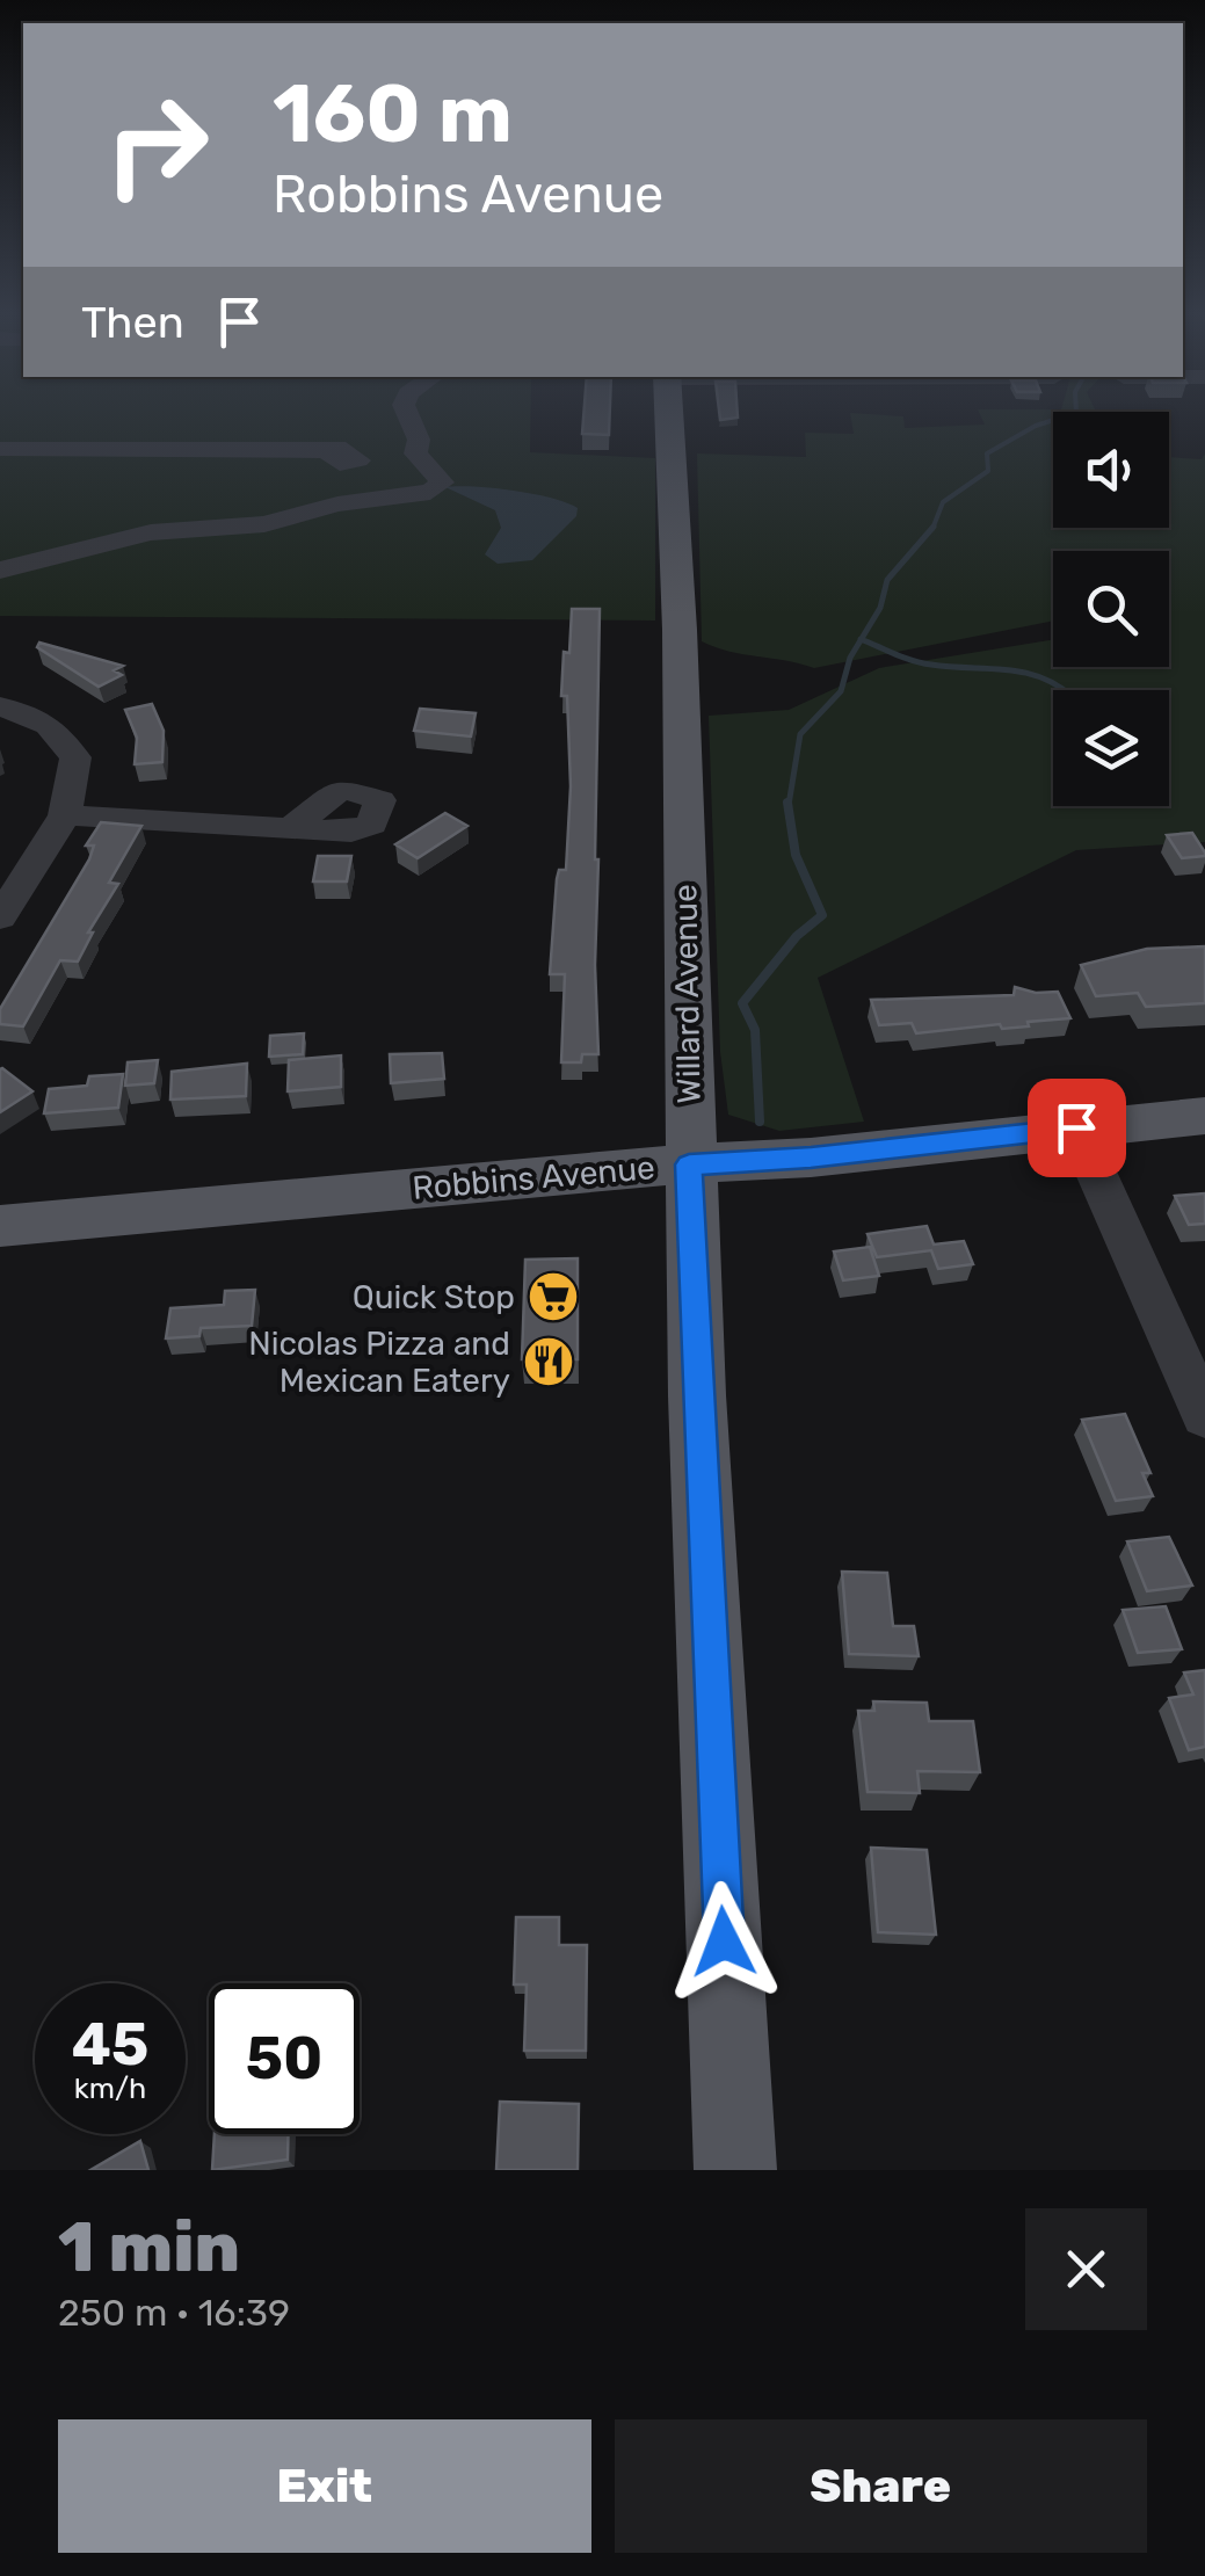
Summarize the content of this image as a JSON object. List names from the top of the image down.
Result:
{
  "streets": {
    "main road": ["Willard Avenue", "Robbins Avenue"]
  },
  "crossings": [
    ["Willard Avenue", "Robbins Avenue"]
  ],
  "places": {
    "supermarket": ["Quick Stop"],
    "restaurant": ["Nicolas Pizza and Mexican Eatery"]
  },
  "page": {
    "turn": ["160 m", "Robbins Avenue"],
    "then": "Then",
    "speed": "45 km/h",
    "limit": "50",
    "heading": ["1 min", "250 m · 16:39"],
    "buttons": ["Exit", "Share"]
  }
}
